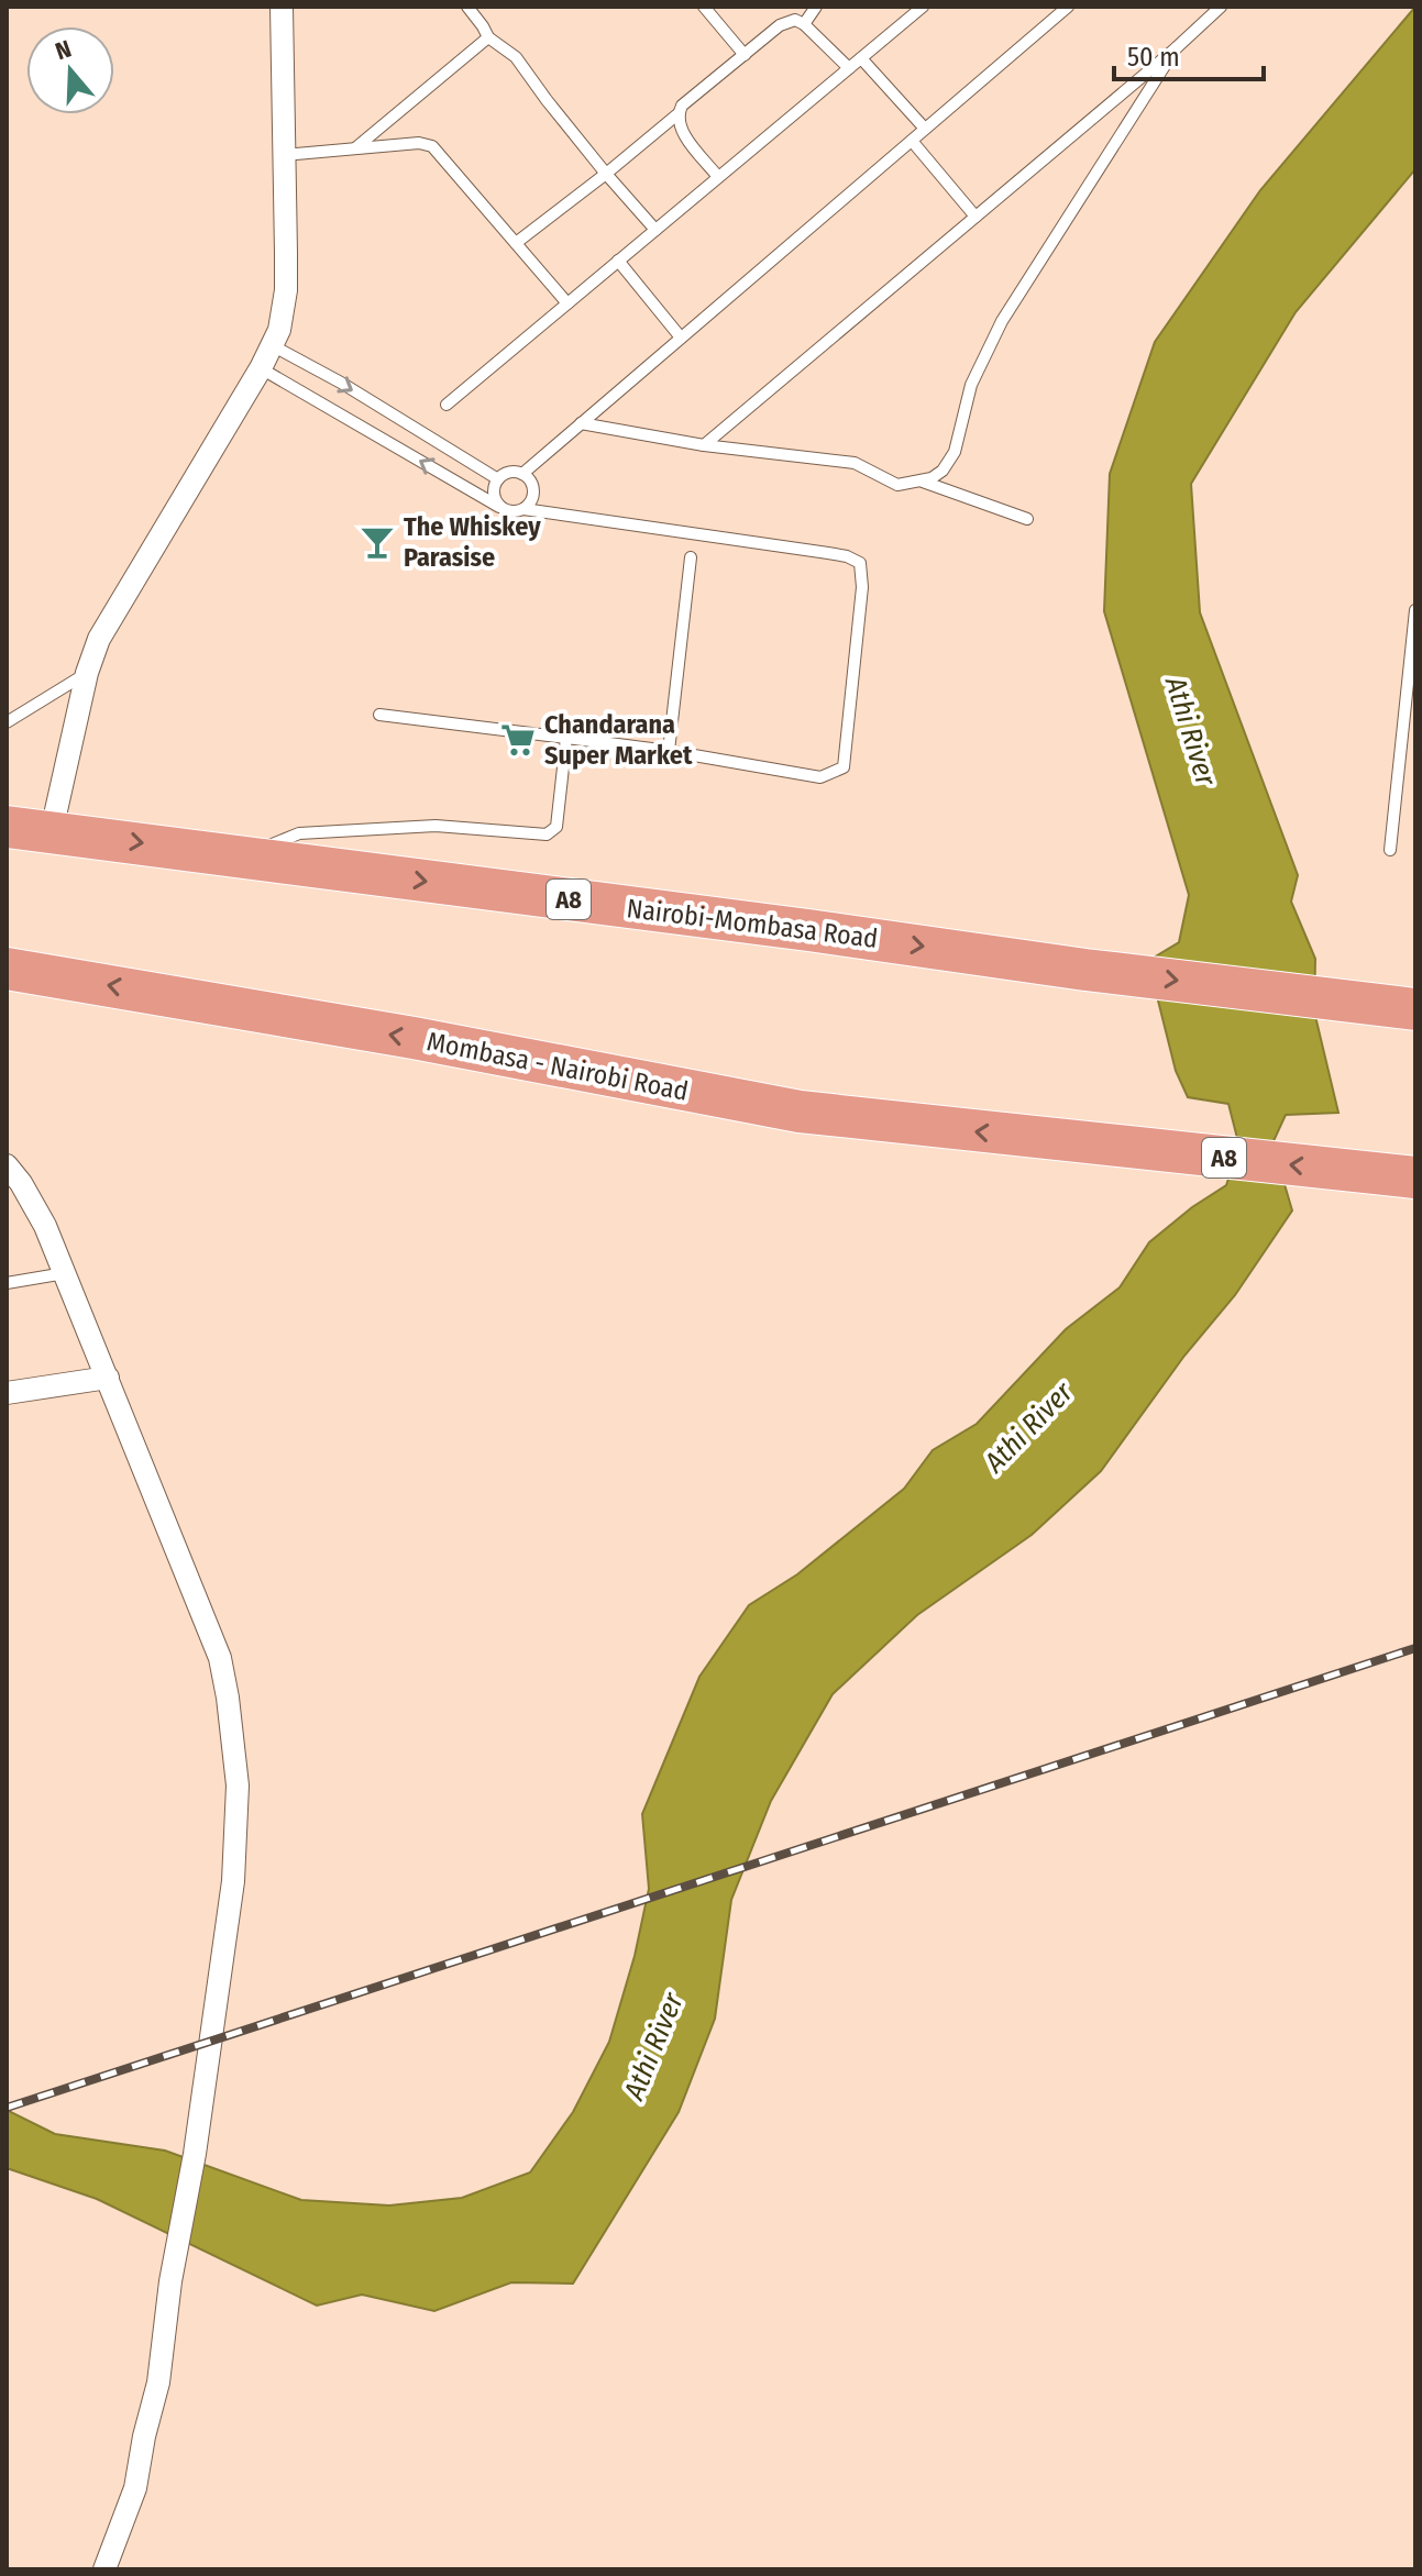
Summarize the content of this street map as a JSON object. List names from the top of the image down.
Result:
{
  "streets": {
    "highway": ["A8", "Nairobi-Mombasa Road", "Mombasa - Nairobi Road"]
  },
  "crossings": [
    ["A8", "Nairobi-Mombasa Road"]
  ],
  "one_way": ["Nairobi-Mombasa Road", "Mombasa - Nairobi Road"],
  "water": ["Athi River"],
  "places": {
    "bar": ["The Whiskey Parasise"],
    "supermarket": ["Chandarana Super Market"]
  },
  "scale_bar": "50 m",
  "north": "top"
}
